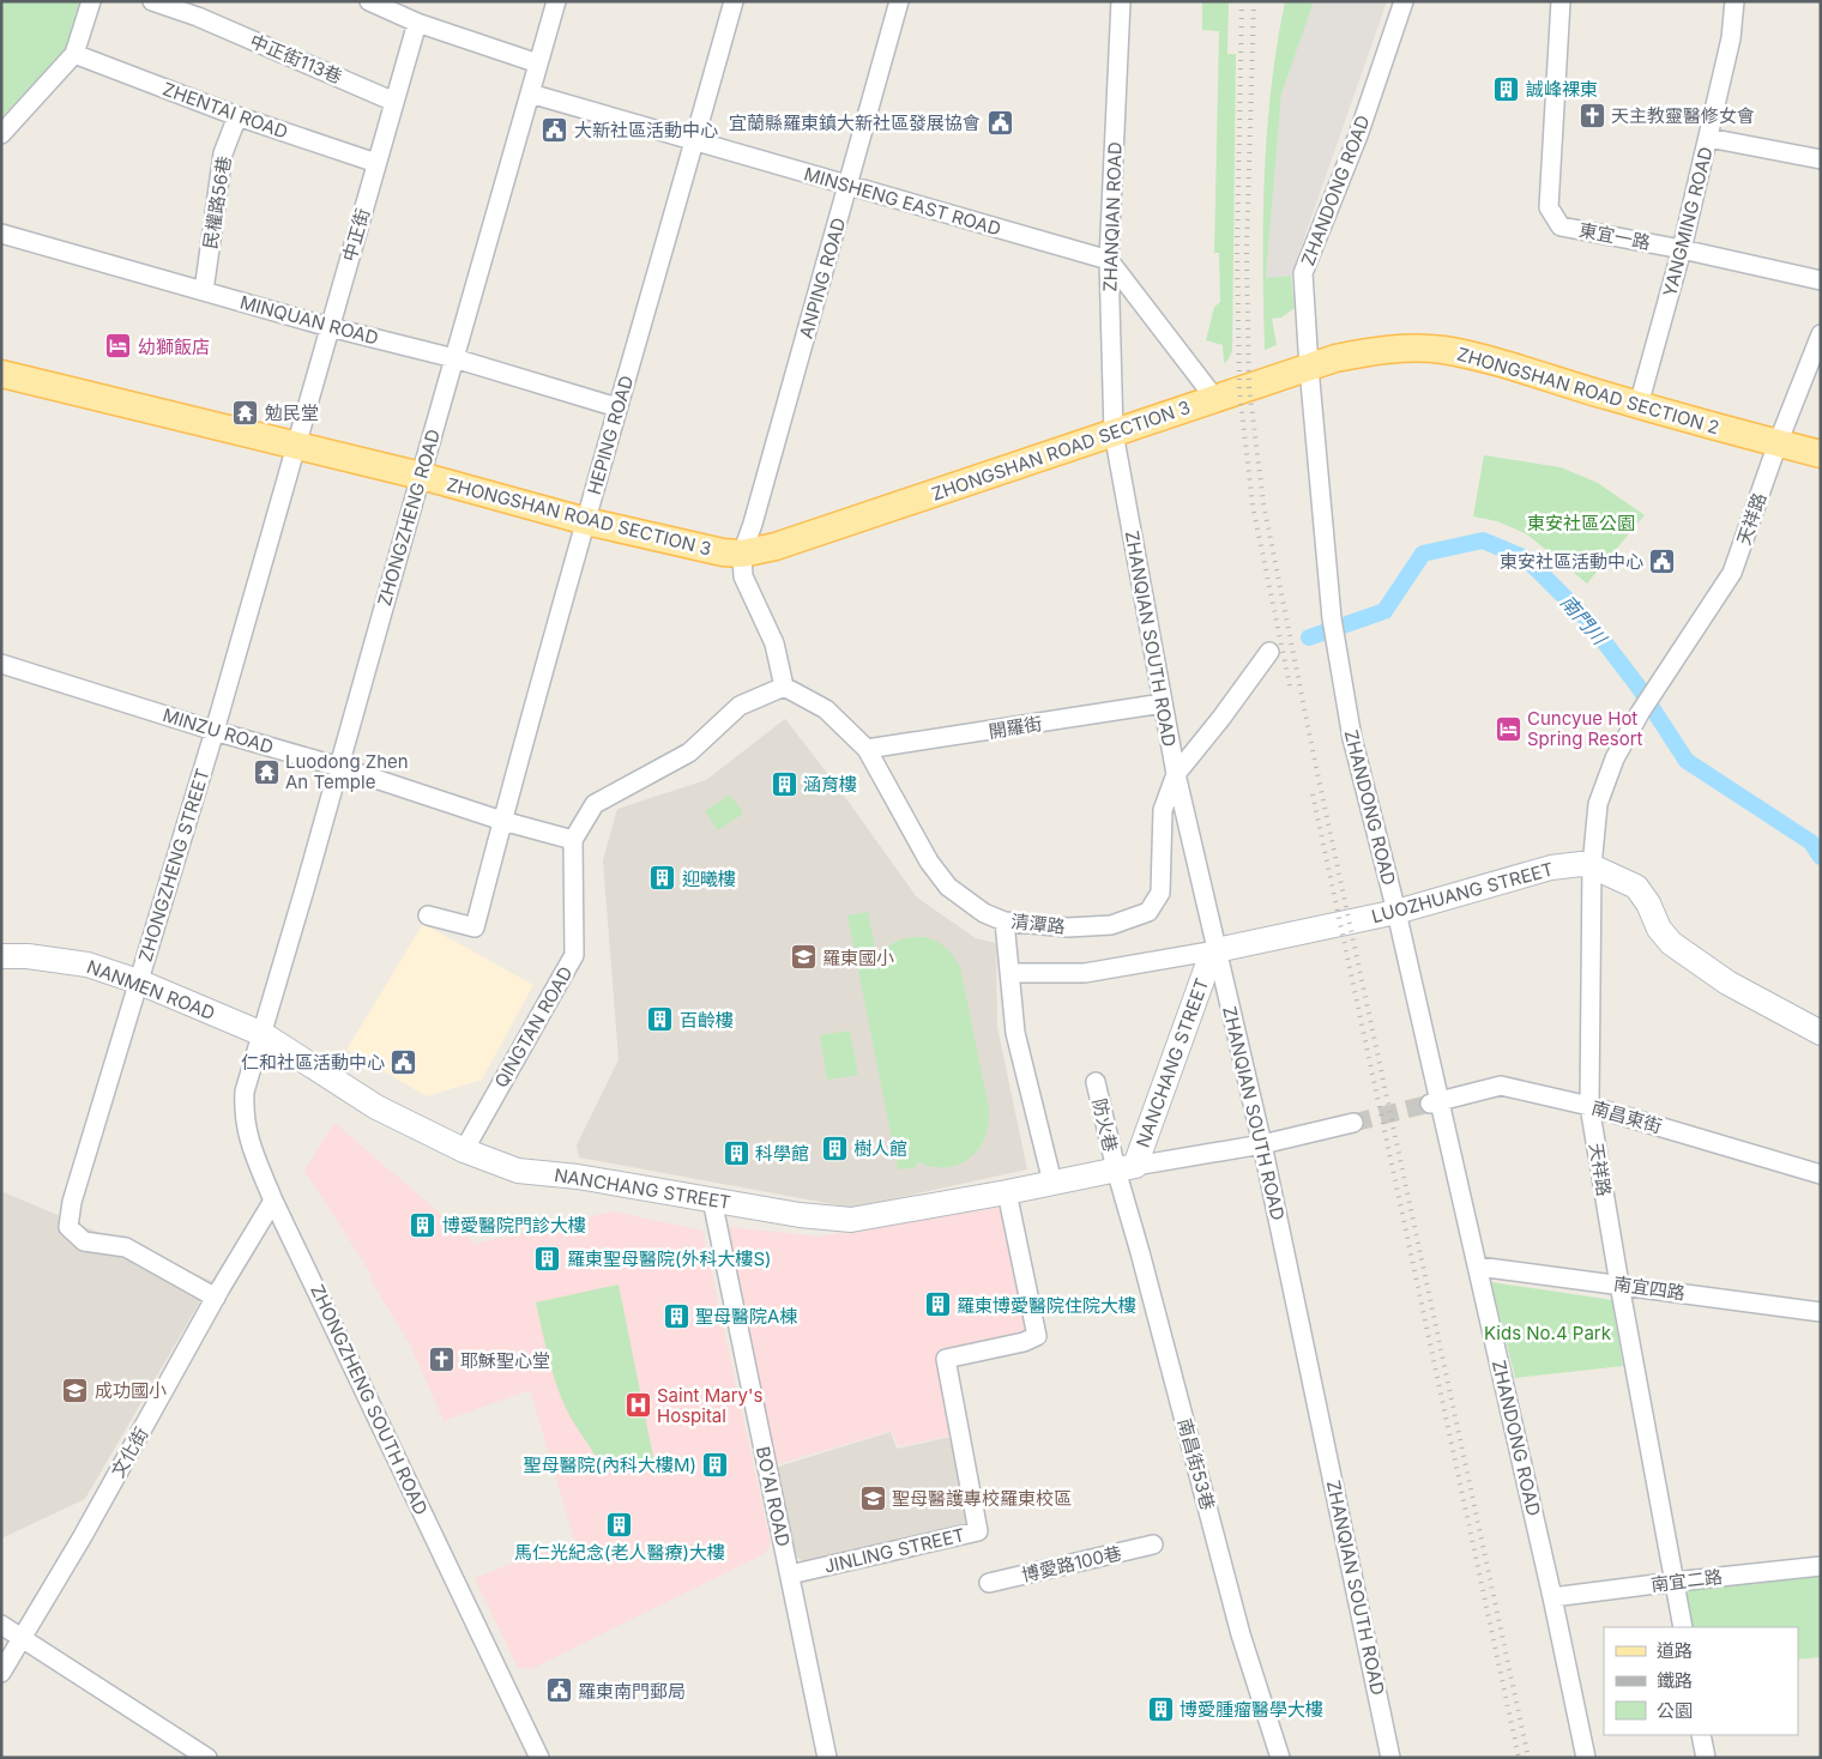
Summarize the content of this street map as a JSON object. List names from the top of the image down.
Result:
{
  "streets": {
    "main road": ["ZHONGSHAN ROAD SECTION 2", "ZHONGSHAN ROAD SECTION 3"],
    "street": [
      "ZHENTAI ROAD",
      "ZHANDONG ROAD",
      "MINSHENG EAST ROAD",
      "民權路56巷",
      "ZHANQIAN ROAD",
      "YANGMING ROAD",
      "中正街",
      "東宜一路",
      "ANPING ROAD",
      "MINQUAN ROAD",
      "HEPING ROAD",
      "ZHONGZHENG ROAD",
      "天祥路",
      "ZHANQIAN SOUTH ROAD",
      "開羅街",
      "MINZU ROAD",
      "ZHONGZHENG STREET",
      "LUOZHUANG STREET",
      "清潭路",
      "NANMEN ROAD",
      "QINGTAN ROAD",
      "NANCHANG STREET",
      "南昌東街",
      "防火巷",
      "南宜四路",
      "ZHONGZHENG SOUTH ROAD",
      "文化街",
      "南昌街53巷",
      "BO'AI ROAD",
      "JINLING STREET",
      "博愛路100巷",
      "南宜二路"
    ]
  },
  "crossings": [
    ["ZHENTAI ROAD", "民權路56巷"],
    ["ZHENTAI ROAD", "中正街"],
    ["ZHANDONG ROAD", "ZHONGSHAN ROAD SECTION 2"],
    ["ZHANDONG ROAD", "LUOZHUANG STREET"],
    ["ZHANDONG ROAD", "南昌東街"],
    ["ZHANDONG ROAD", "南宜四路"],
    ["ZHANDONG ROAD", "南宜二路"],
    ["MINSHENG EAST ROAD", "ZHANQIAN ROAD"],
    ["MINSHENG EAST ROAD", "ANPING ROAD"],
    ["MINSHENG EAST ROAD", "HEPING ROAD"],
    ["MINSHENG EAST ROAD", "ZHONGZHENG ROAD"],
    ["民權路56巷", "MINQUAN ROAD"],
    ["ZHANQIAN ROAD", "ZHONGSHAN ROAD SECTION 3"],
    ["ZHANQIAN ROAD", "ZHANQIAN SOUTH ROAD"],
    ["YANGMING ROAD", "東宜一路"],
    ["YANGMING ROAD", "ZHONGSHAN ROAD SECTION 2"],
    ["中正街", "MINQUAN ROAD"],
    ["中正街", "ZHONGSHAN ROAD SECTION 3"],
    ["中正街", "ZHONGZHENG STREET"],
    ["ANPING ROAD", "ZHONGSHAN ROAD SECTION 3"],
    ["MINQUAN ROAD", "HEPING ROAD"],
    ["MINQUAN ROAD", "ZHONGZHENG ROAD"],
    ["ZHONGSHAN ROAD SECTION 2", "ZHONGSHAN ROAD SECTION 3"],
    ["ZHONGSHAN ROAD SECTION 2", "天祥路"],
    ["HEPING ROAD", "ZHONGSHAN ROAD SECTION 3"],
    ["HEPING ROAD", "MINZU ROAD"],
    ["ZHONGSHAN ROAD SECTION 3", "ZHONGZHENG ROAD"],
    ["ZHONGSHAN ROAD SECTION 3", "ZHANQIAN SOUTH ROAD"],
    ["ZHONGSHAN ROAD SECTION 3", "ZHONGZHENG STREET"],
    ["ZHONGZHENG ROAD", "MINZU ROAD"],
    ["ZHONGZHENG ROAD", "NANMEN ROAD"],
    ["ZHONGZHENG ROAD", "NANCHANG STREET"],
    ["ZHONGZHENG ROAD", "ZHONGZHENG SOUTH ROAD"],
    ["天祥路", "LUOZHUANG STREET"],
    ["天祥路", "南昌東街"],
    ["天祥路", "南宜四路"],
    ["天祥路", "南宜二路"],
    ["ZHANQIAN SOUTH ROAD", "開羅街"],
    ["ZHANQIAN SOUTH ROAD", "清潭路"],
    ["ZHANQIAN SOUTH ROAD", "NANCHANG STREET"],
    ["開羅街", "清潭路"],
    ["MINZU ROAD", "ZHONGZHENG STREET"],
    ["MINZU ROAD", "QINGTAN ROAD"],
    ["ZHONGZHENG STREET", "NANMEN ROAD"],
    ["ZHONGZHENG STREET", "文化街"],
    ["LUOZHUANG STREET", "NANCHANG STREET"],
    ["NANMEN ROAD", "NANCHANG STREET"],
    ["NANMEN ROAD", "ZHONGZHENG SOUTH ROAD"],
    ["QINGTAN ROAD", "NANCHANG STREET"],
    ["NANCHANG STREET", "防火巷"],
    ["NANCHANG STREET", "ZHONGZHENG SOUTH ROAD"],
    ["NANCHANG STREET", "南昌街53巷"],
    ["NANCHANG STREET", "BO'AI ROAD"],
    ["NANCHANG STREET", "JINLING STREET"],
    ["防火巷", "南昌街53巷"],
    ["ZHONGZHENG SOUTH ROAD", "文化街"],
    ["BO'AI ROAD", "JINLING STREET"]
  ],
  "water": ["南門川"],
  "parks": ["東安社區公園", "Kids No.4 Park"],
  "places": {
    "building": [
      "誠峰裸東",
      "涵育樓",
      "迎曦樓",
      "百齡樓",
      "樹人館",
      "科學館",
      "博愛醫院門診大樓",
      "羅東聖母醫院(外科大樓S)",
      "羅東博愛醫院住院大樓",
      "聖母醫院A棟",
      "聖母醫院(內科大樓M)",
      "馬仁光紀念(老人醫療)大樓",
      "博愛腫瘤醫學大樓"
    ],
    "church": ["天主教靈醫修女會", "耶穌聖心堂"],
    "public building": [
      "宜蘭縣羅東鎮大新社區發展協會",
      "大新社區活動中心",
      "東安社區活動中心",
      "仁和社區活動中心",
      "羅東南門郵局"
    ],
    "hotel": ["幼獅飯店", "Cuncyue Hot Spring Resort"],
    "temple": ["勉民堂", "Luodong Zhen An Temple"],
    "school or university": ["羅東國小", "成功國小", "聖母醫護專校羅東校區"],
    "hospital": ["Saint Mary's Hospital"]
  },
  "legend": ["道路", "鐵路", "公園"]
}
